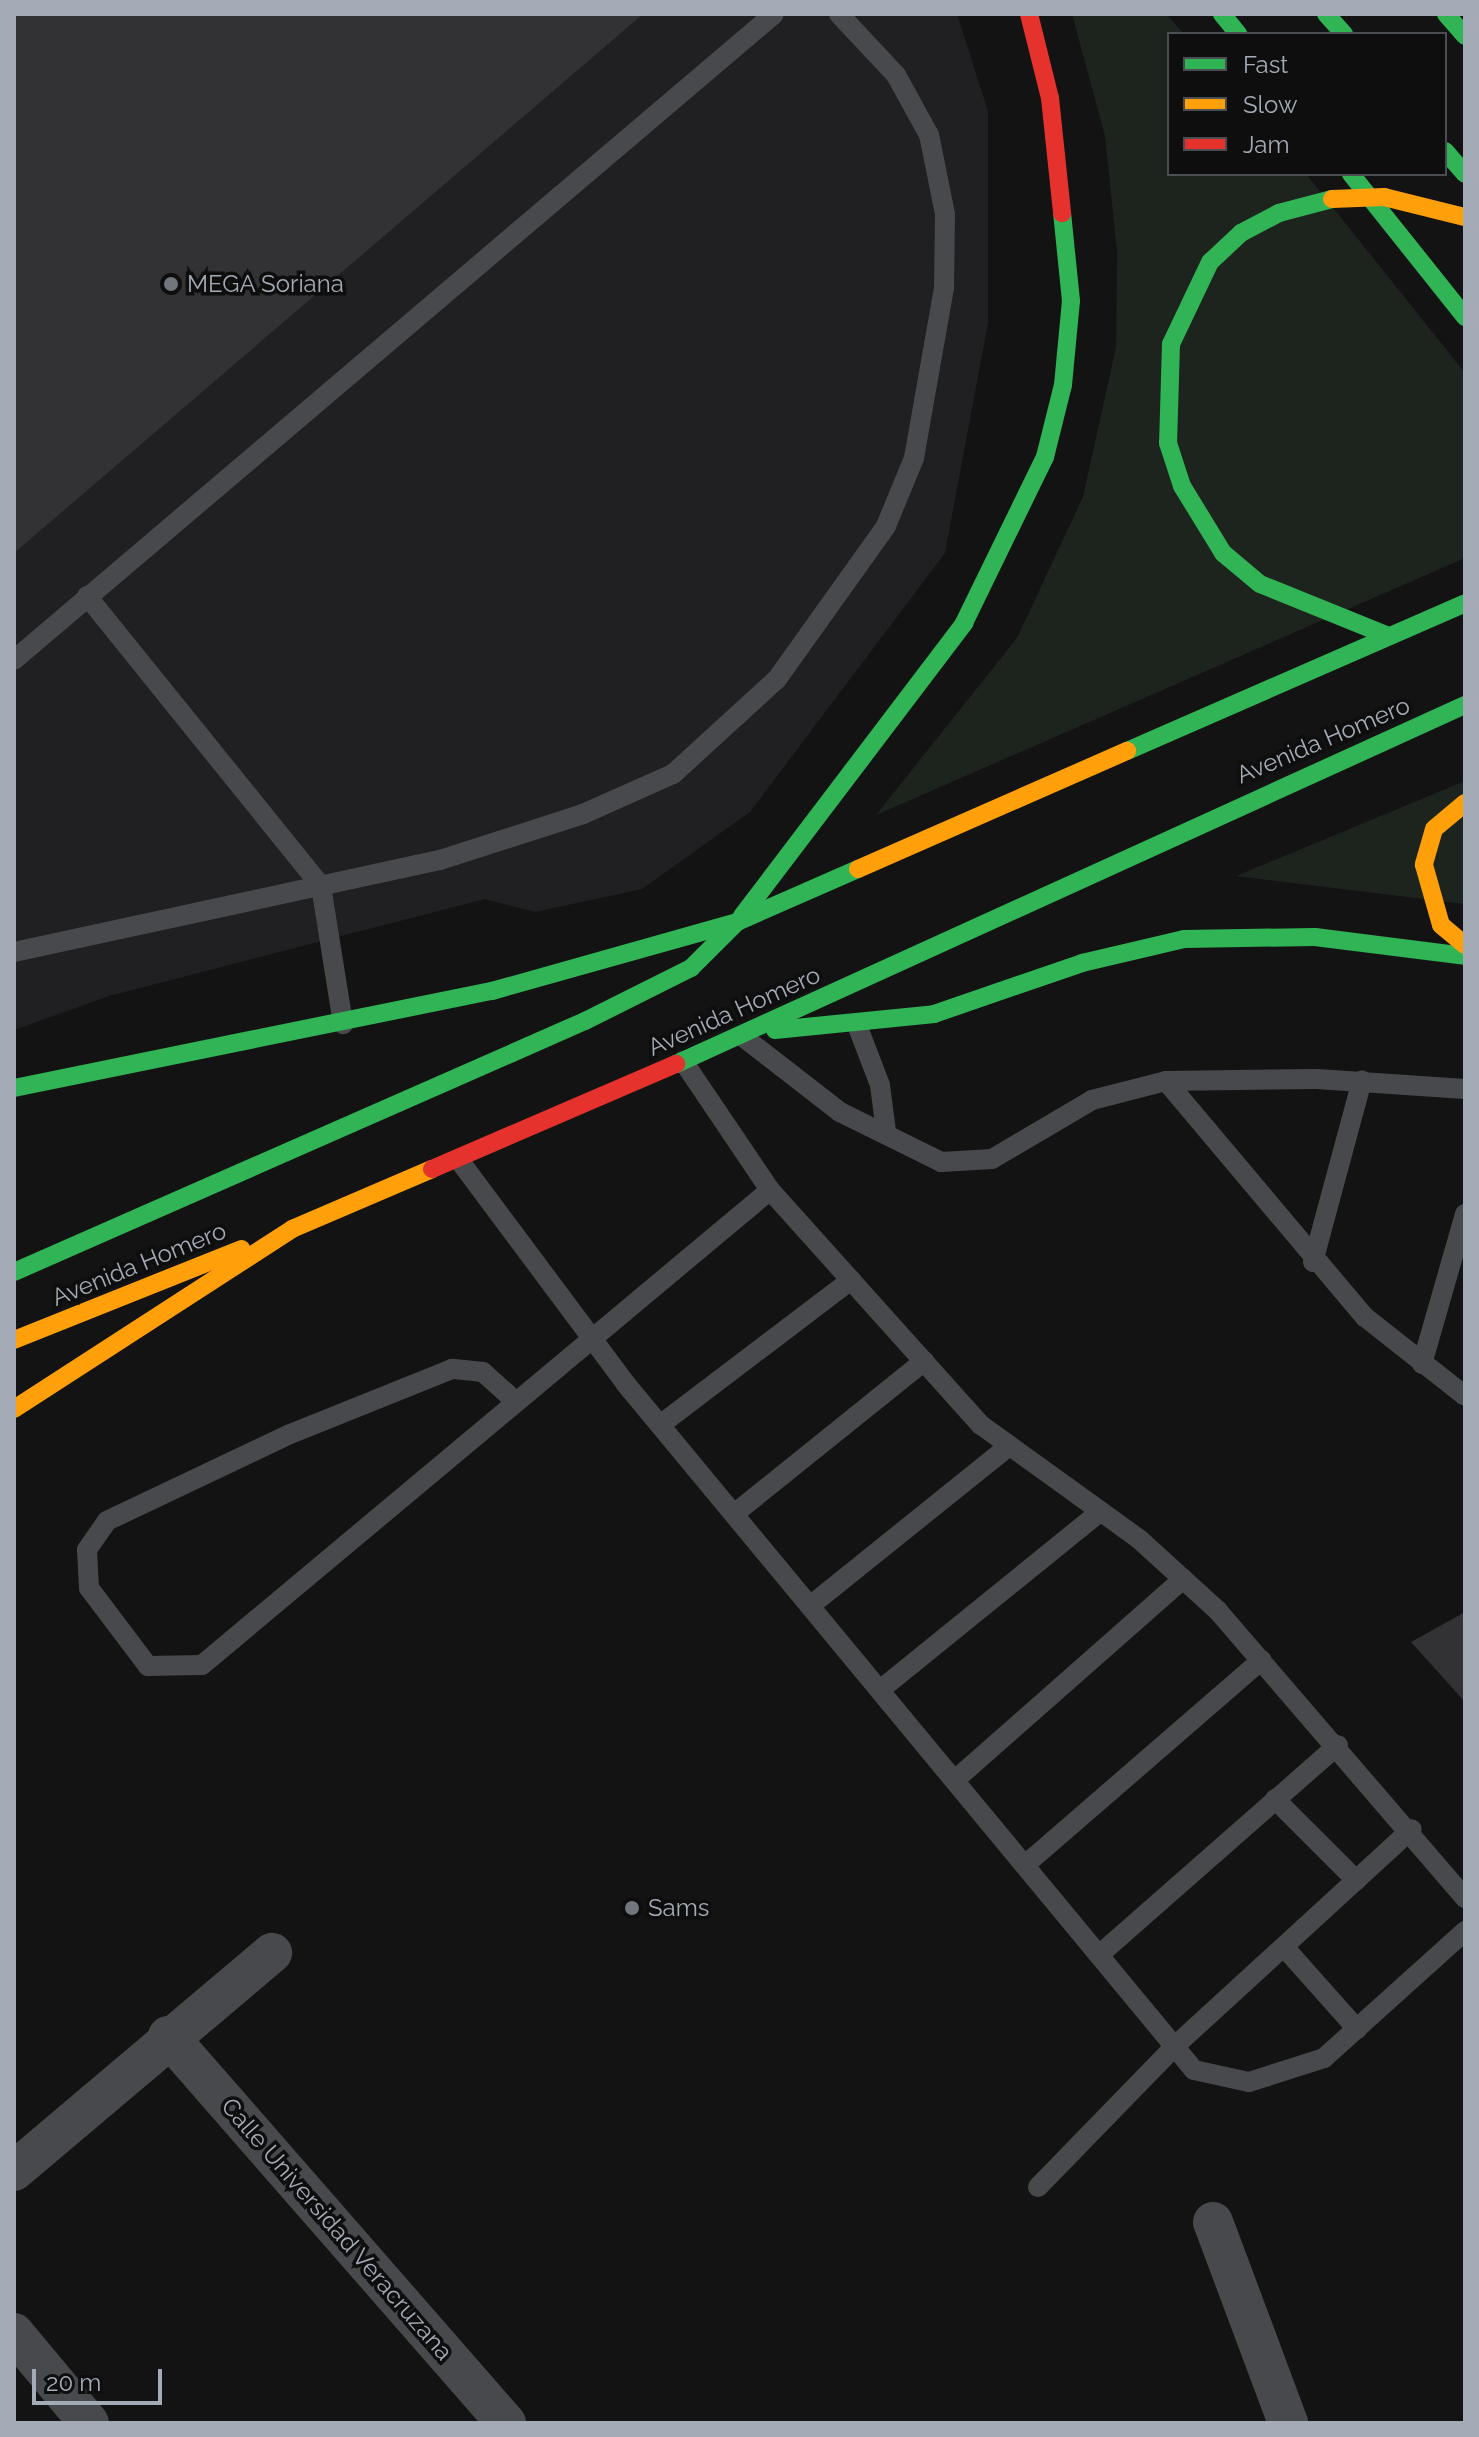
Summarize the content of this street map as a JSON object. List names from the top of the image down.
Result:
{
  "streets": {
    "main road": ["Avenida Homero"],
    "street": ["Calle Universidad Veracruzana"]
  },
  "places": ["MEGA Soriana", "Sams"],
  "legend": ["Fast", "Slow", "Jam"],
  "scale_bar": "20 m"
}
